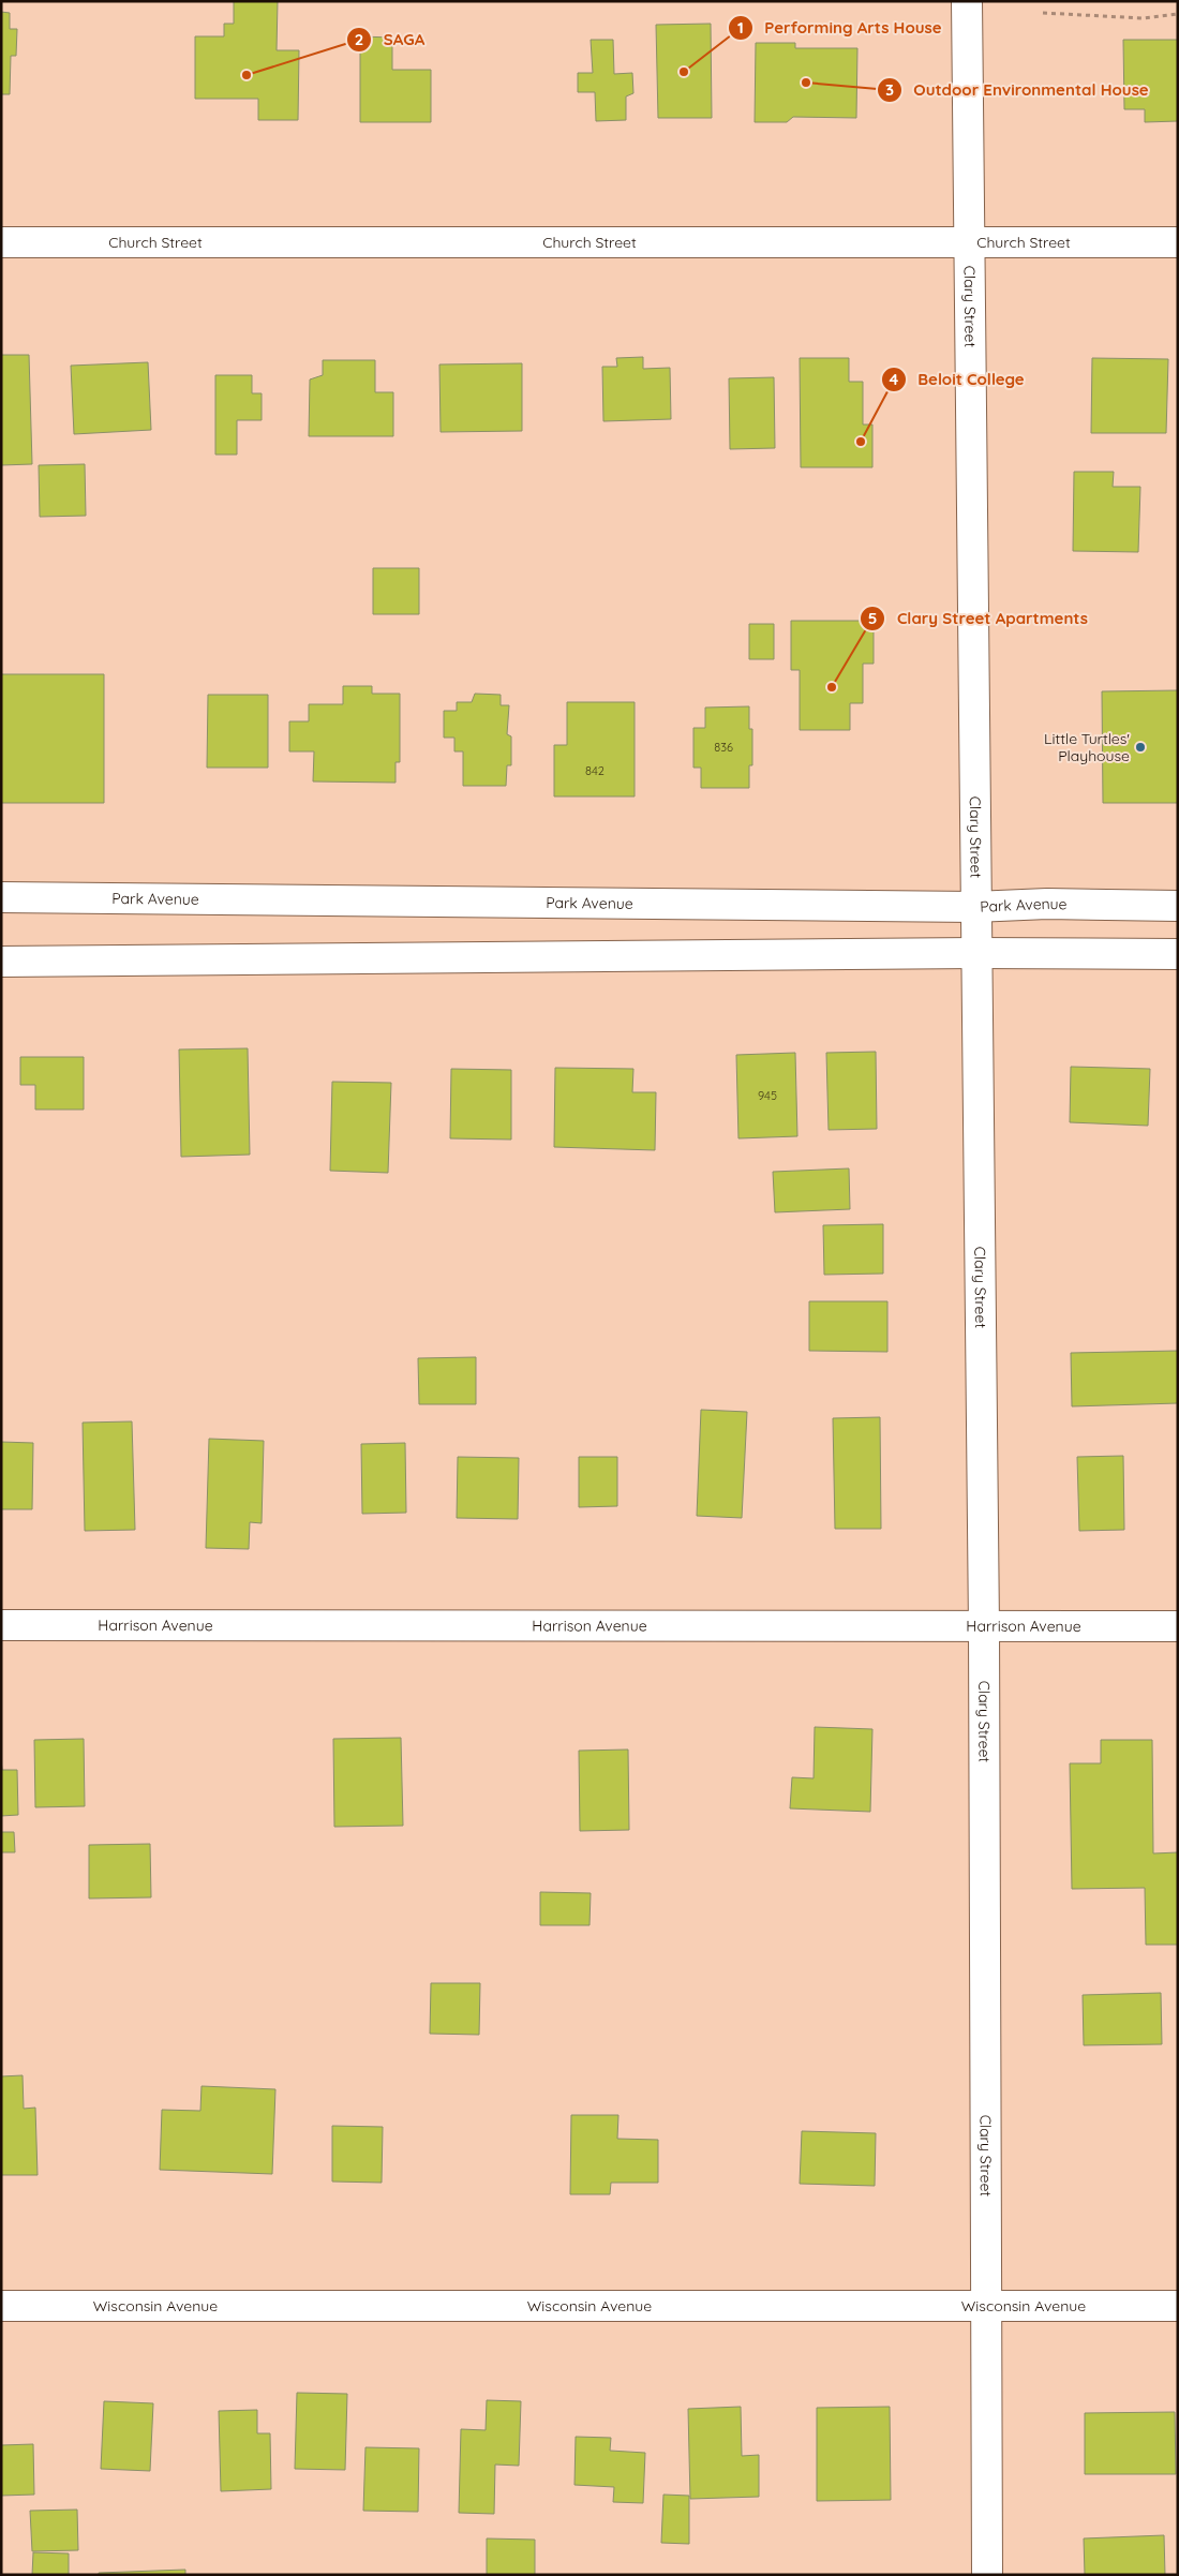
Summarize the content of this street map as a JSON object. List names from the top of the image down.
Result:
{
  "streets": {
    "street": [
      "Church Street",
      "Clary Street",
      "Park Avenue",
      "Harrison Avenue",
      "Wisconsin Avenue"
    ]
  },
  "crossings": [
    ["Church Street", "Clary Street"],
    ["Clary Street", "Park Avenue"],
    ["Clary Street", "Harrison Avenue"],
    ["Clary Street", "Wisconsin Avenue"]
  ],
  "places": [
    "Performing Arts House",
    "SAGA",
    "Outdoor Environmental House",
    "Beloit College",
    "Clary Street Apartments",
    "Little Turtles' Playhouse"
  ],
  "house_numbers": ["836", "842", "945"]
}
